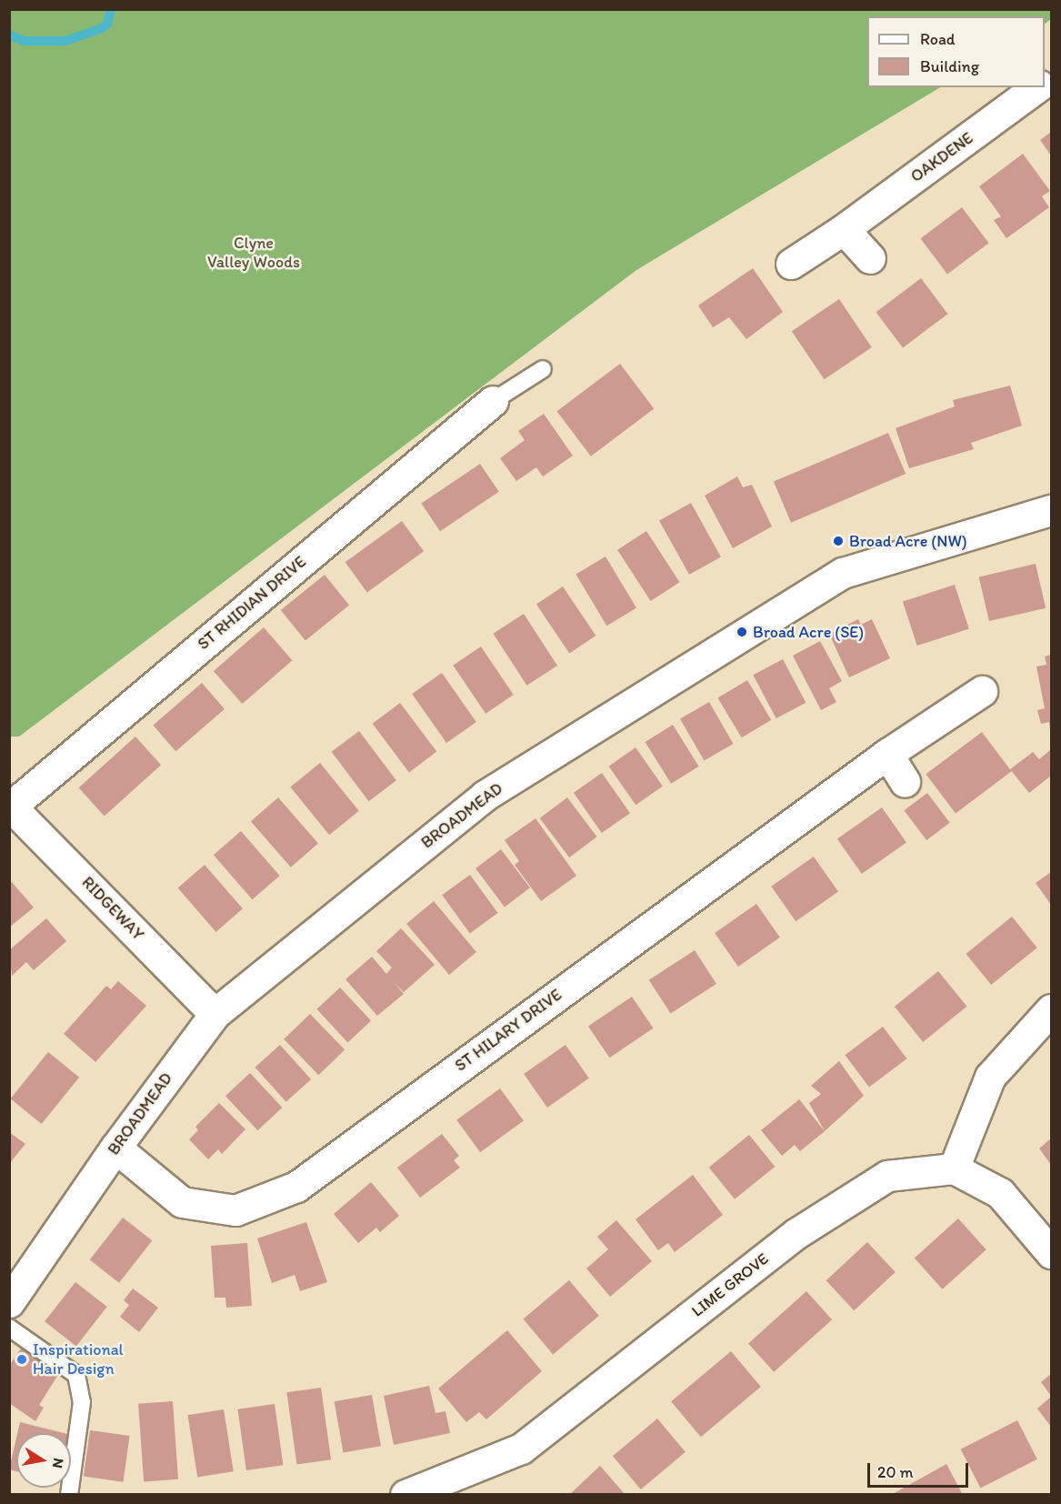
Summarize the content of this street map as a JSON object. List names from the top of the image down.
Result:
{
  "streets": {
    "street": [
      "OAKDENE",
      "ST RHIDIAN DRIVE",
      "BROADMEAD",
      "RIDGEWAY",
      "ST HILARY DRIVE",
      "LIME GROVE"
    ]
  },
  "crossings": [
    ["ST RHIDIAN DRIVE", "RIDGEWAY"],
    ["BROADMEAD", "RIDGEWAY"],
    ["BROADMEAD", "ST HILARY DRIVE"]
  ],
  "parks": ["Clyne Valley Woods"],
  "places": ["Broad Acre (NW)", "Broad Acre (SE)", "Inspirational Hair Design"],
  "legend": ["Road", "Building"],
  "scale_bar": "20 m",
  "north": "right"
}
